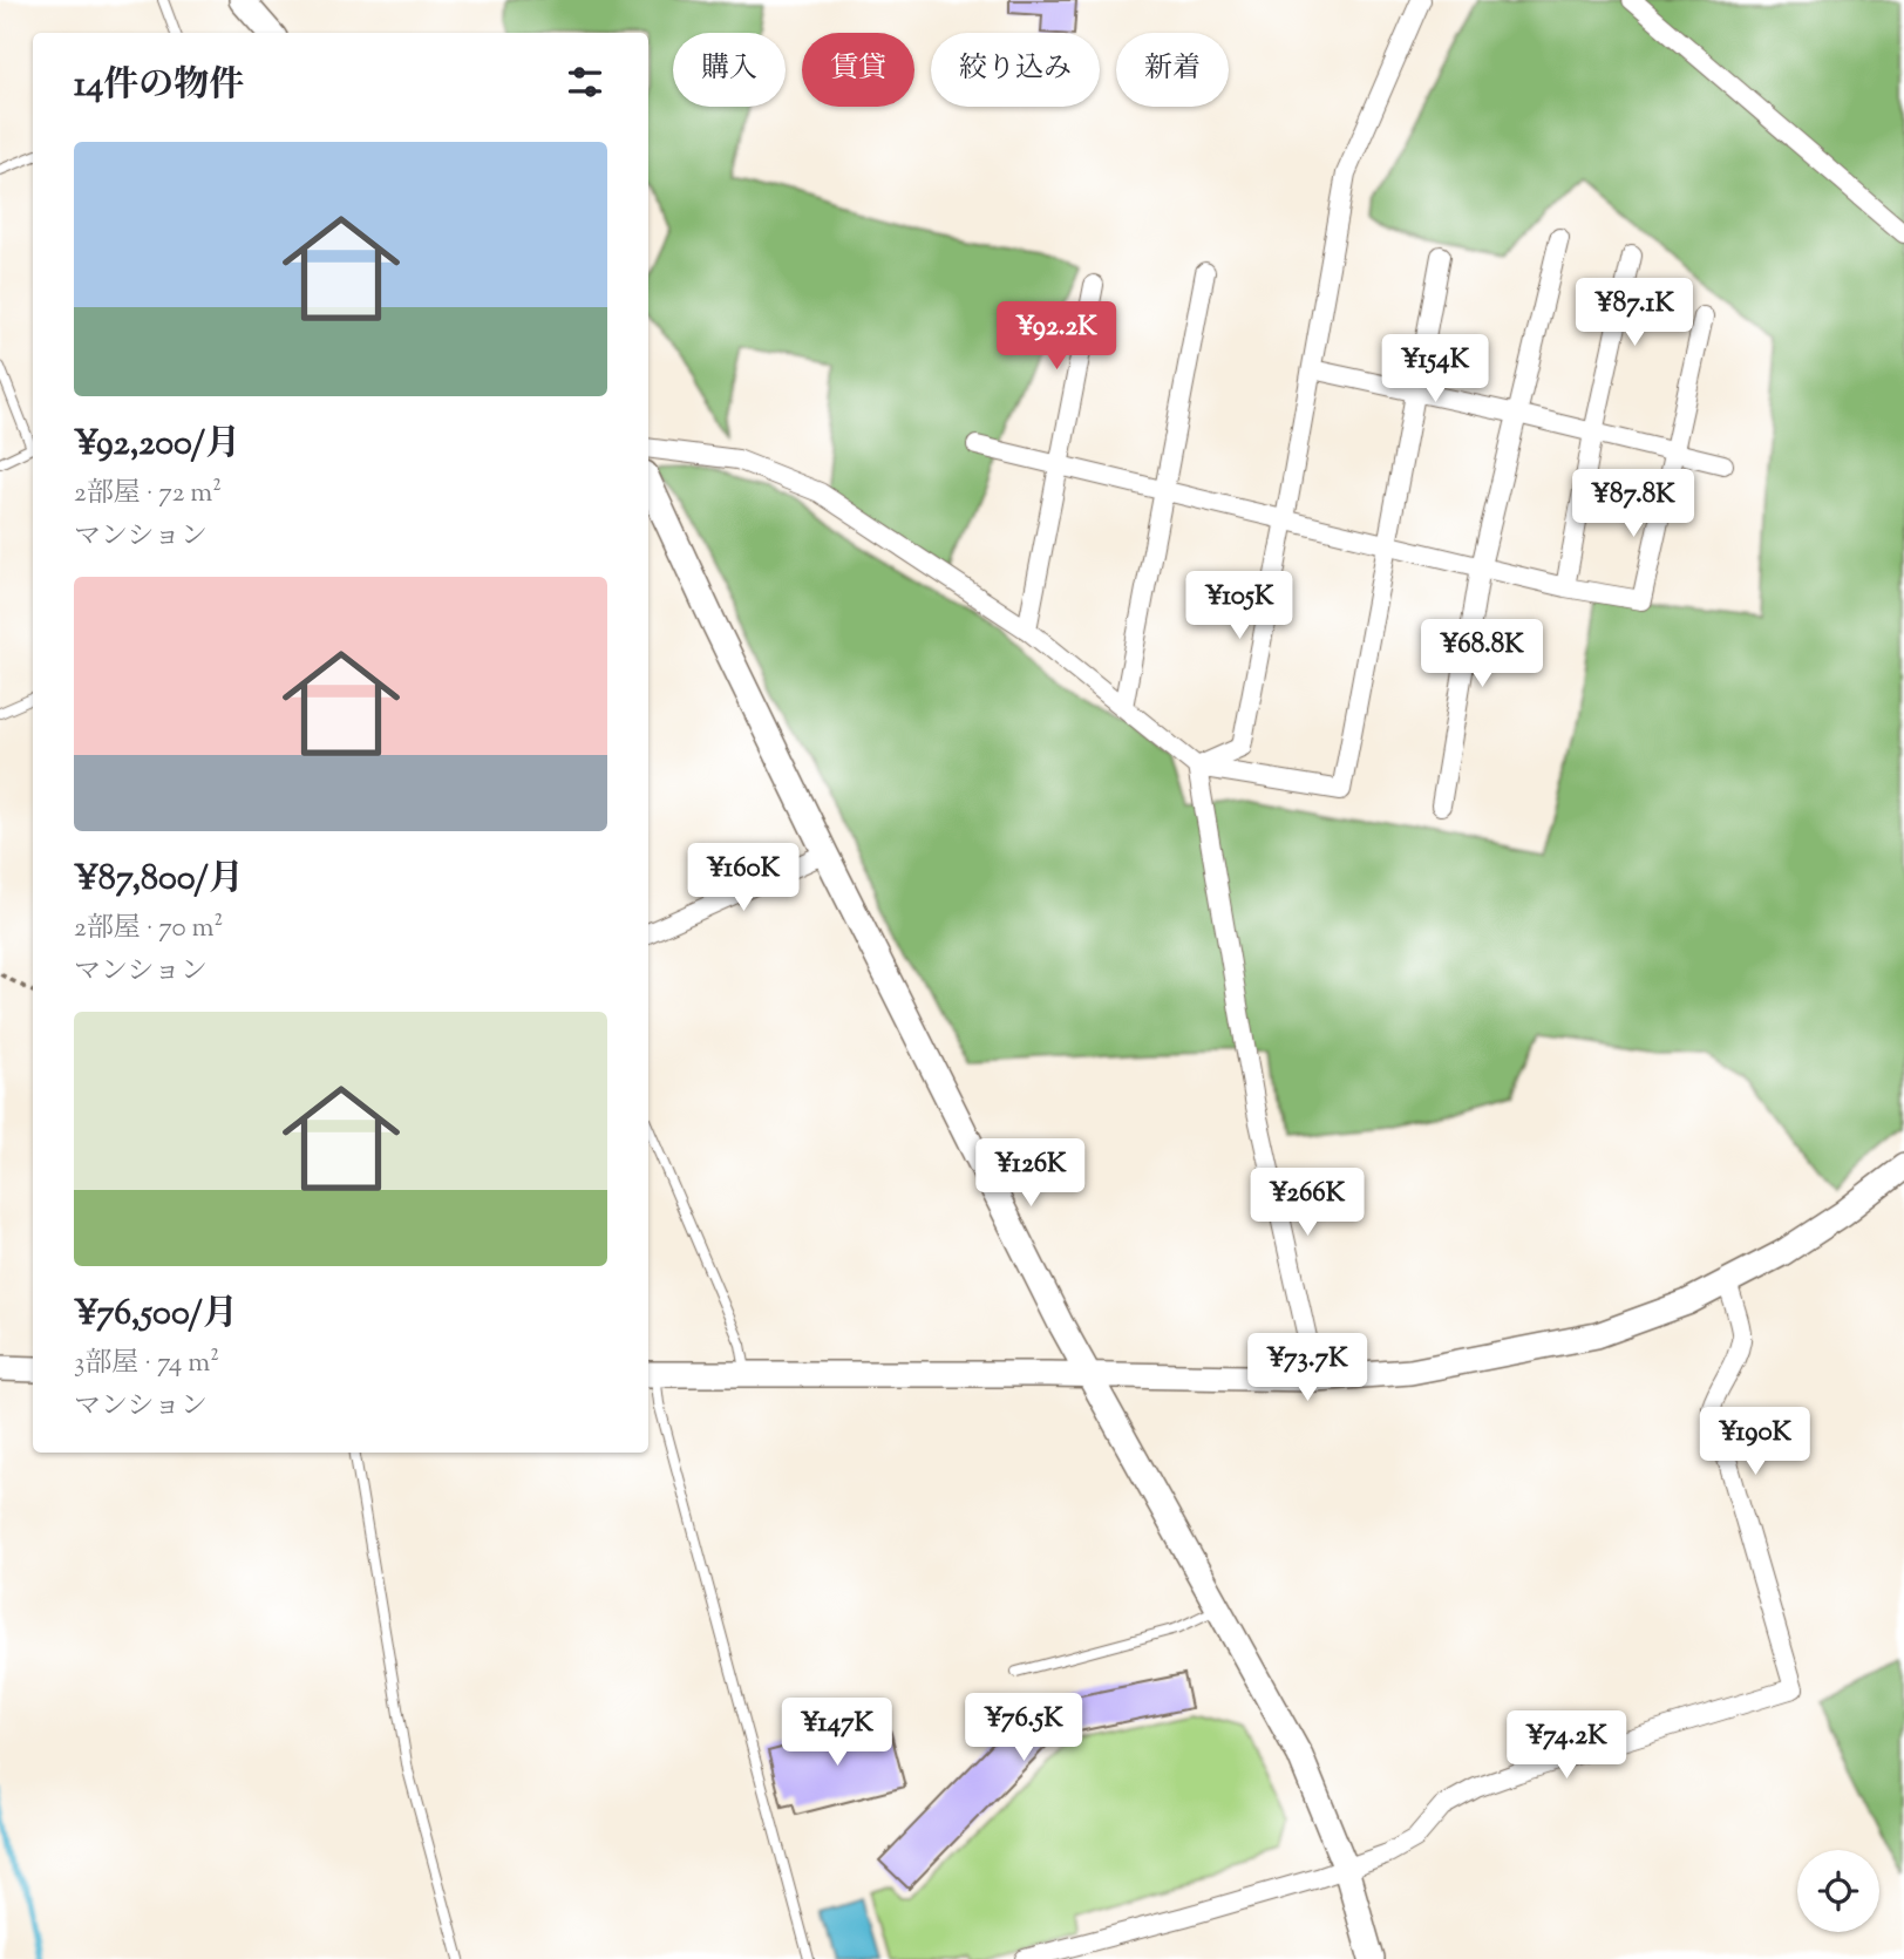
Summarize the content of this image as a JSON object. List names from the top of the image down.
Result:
{
  "page": {
    "chip": [
      "購入",
      "賃貸",
      "絞り込み",
      "新着"
    ],
    "heading": "14件の物件",
    "list": [
      {
        "name": "¥92,200/月",
        "note": "2部屋 · 72 m² · マンション"
      },
      {
        "name": "¥87,800/月",
        "note": "2部屋 · 70 m² · マンション"
      },
      {
        "name": "¥76,500/月",
        "note": "3部屋 · 74 m² · マンション"
      }
    ],
    "price": [
      "¥87.1K",
      "¥92.2K",
      "¥154K",
      "¥87.8K",
      "¥105K",
      "¥68.8K",
      "¥160K",
      "¥126K",
      "¥266K",
      "¥73.7K",
      "¥190K",
      "¥76.5K",
      "¥147K",
      "¥74.2K"
    ]
  }
}
